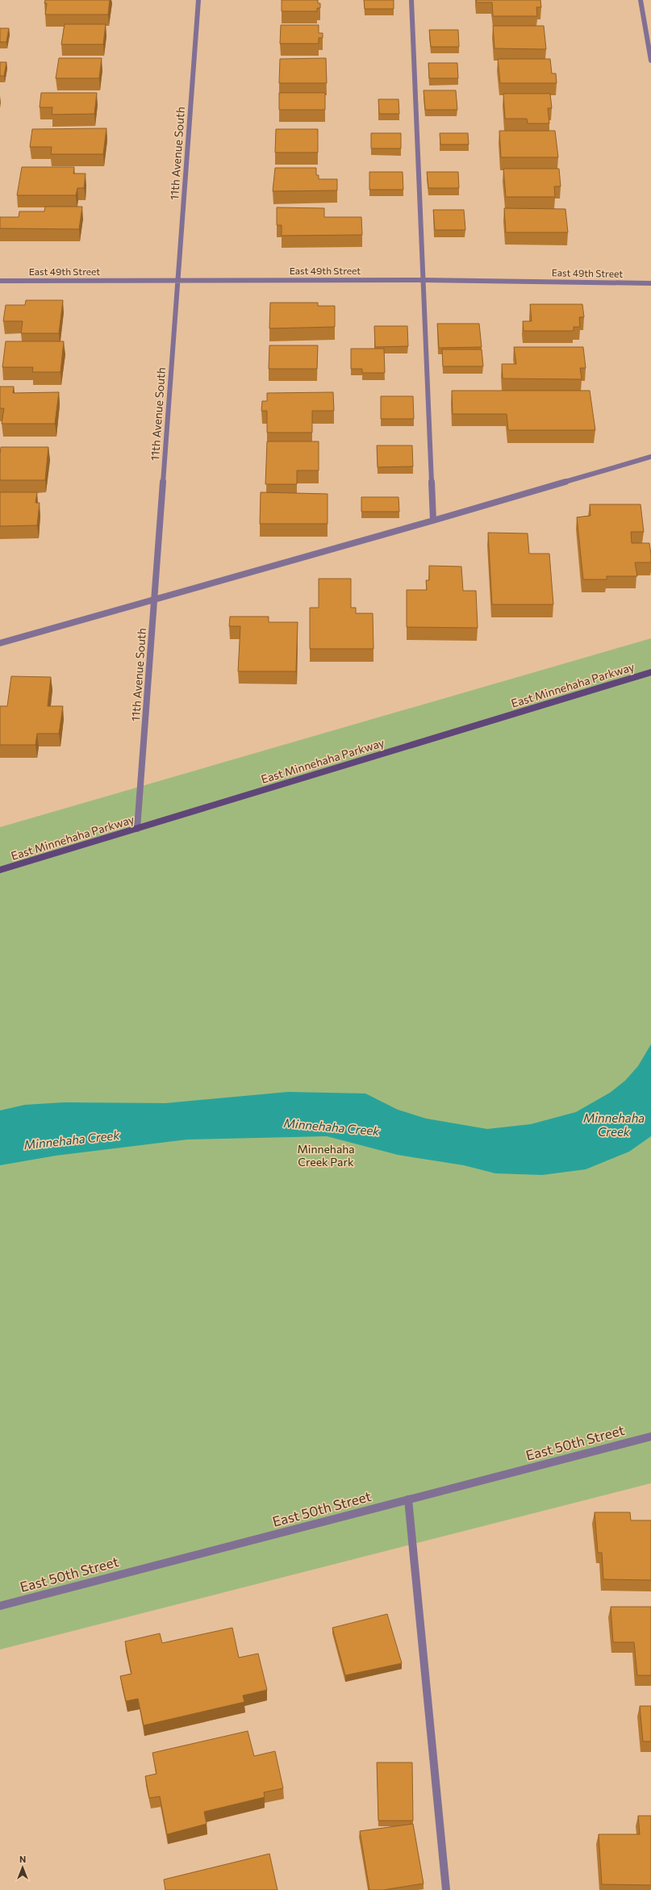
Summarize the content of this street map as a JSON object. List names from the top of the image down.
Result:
{
  "streets": {
    "street": [
      "11th Avenue South",
      "East 49th Street",
      "East Minnehaha Parkway",
      "East 50th Street"
    ]
  },
  "crossings": [
    ["11th Avenue South", "East 49th Street"],
    ["11th Avenue South", "East Minnehaha Parkway"]
  ],
  "water": ["Minnehaha Creek"],
  "parks": ["Minnehaha Creek Park"],
  "north": "top"
}
